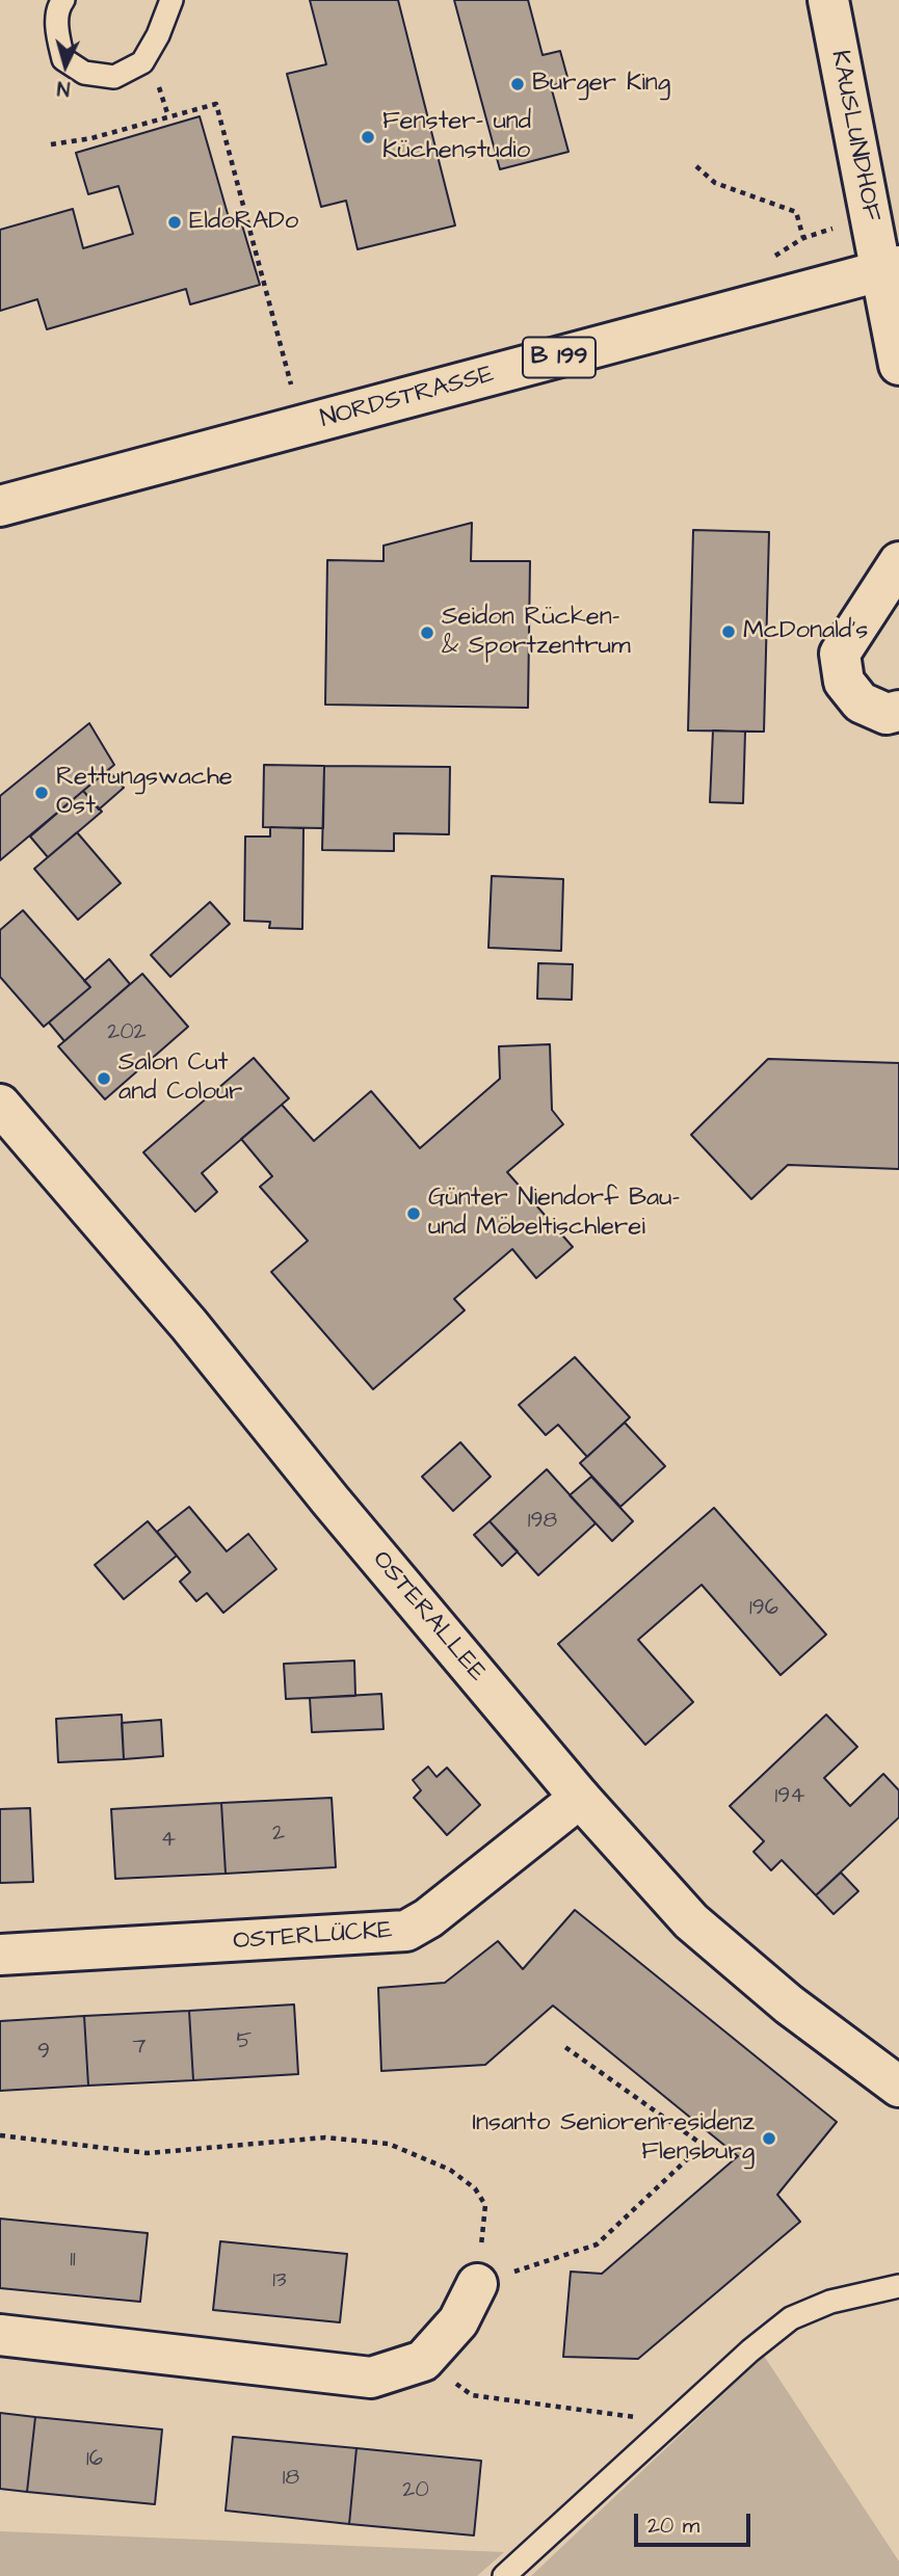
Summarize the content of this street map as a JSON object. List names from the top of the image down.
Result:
{
  "streets": {
    "street": [
      "KAUSLUNDHOF",
      "B 199",
      "NORDSTRASSE",
      "OSTERALLEE",
      "OSTERLÜCKE"
    ]
  },
  "crossings": [
    ["KAUSLUNDHOF", "NORDSTRASSE"],
    ["OSTERALLEE", "OSTERLÜCKE"]
  ],
  "places": [
    "Burger King",
    "Fenster- und Küchenstudio",
    "EldoRADo",
    "McDonald's",
    "Seidon Rücken- & Sportzentrum",
    "Rettungswache Ost",
    "Salon Cut and Colour",
    "Günter Niendorf Bau- und Möbeltischlerei",
    "Insanto Seniorenresidenz Flensburg"
  ],
  "house_numbers": [
    "202",
    "198",
    "196",
    "194",
    "2",
    "4",
    "5",
    "7",
    "9",
    "11",
    "13",
    "16",
    "18",
    "20"
  ],
  "scale_bar": "20 m",
  "north": "bottom"
}
